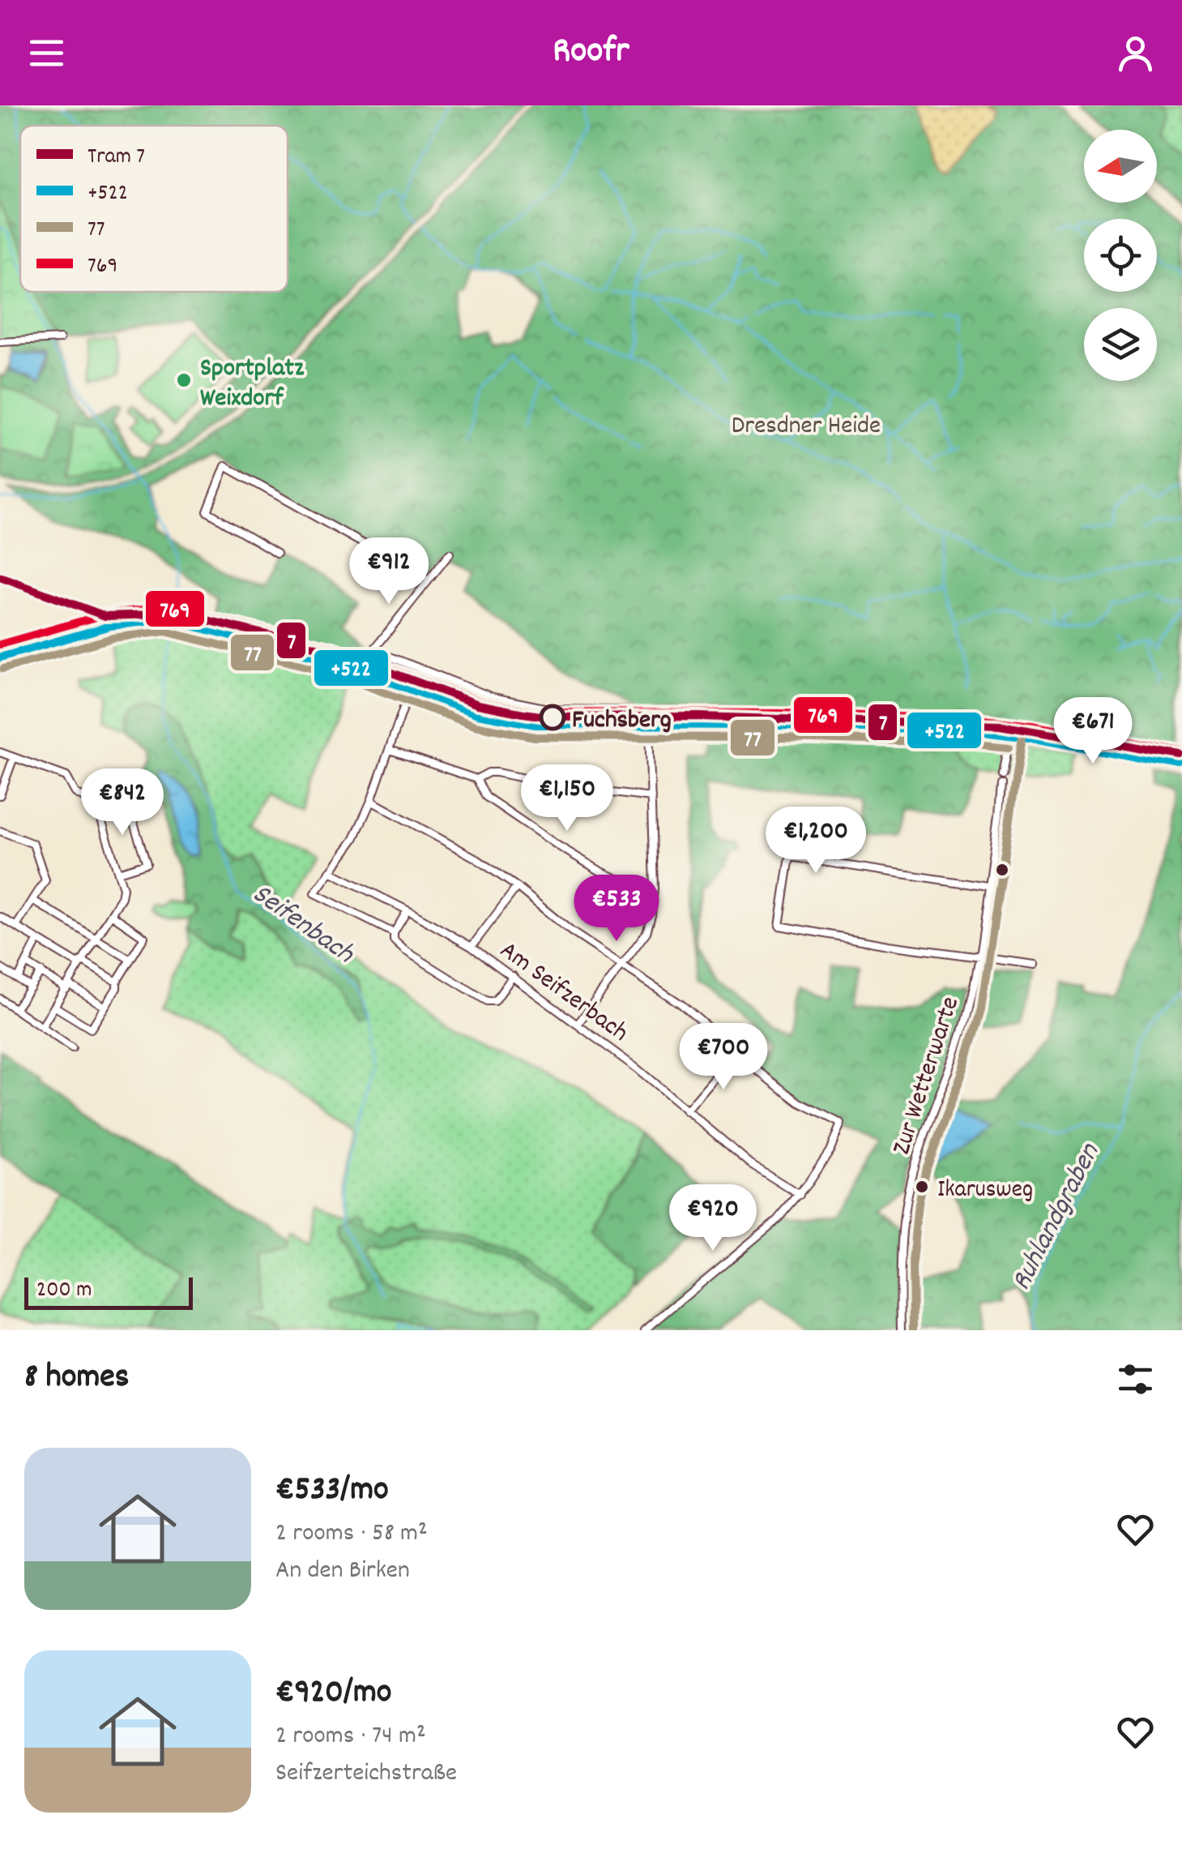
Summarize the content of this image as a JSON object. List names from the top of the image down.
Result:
{
  "streets": {
    "street": ["Am Seifzerbach", "Zur Wetterwarte"]
  },
  "water": ["Seifenbach", "Ruhlandgraben"],
  "parks": ["Dresdner Heide"],
  "places": ["Sportplatz Weixdorf", "Fuchsberg", "Ikarusweg"],
  "lines": [
    "tram line 7",
    "transit line 769",
    "transit line +522",
    "transit line 77"
  ],
  "legend": [
    "Tram 7",
    "+522",
    "77",
    "769"
  ],
  "scale_bar": "200 m",
  "north": "left",
  "page": {
    "header": "Roofr",
    "price": [
      "€912",
      "€671",
      "€1,150",
      "€842",
      "€1,200",
      "€533",
      "€700",
      "€920"
    ],
    "scale": "200 m",
    "heading": "8 homes",
    "list": [
      {
        "name": "€533/mo",
        "note": "2 rooms · 58 m² · An den Birken"
      },
      {
        "name": "€920/mo",
        "note": "2 rooms · 74 m² · Seifzerteichstraße"
      }
    ]
  }
}
